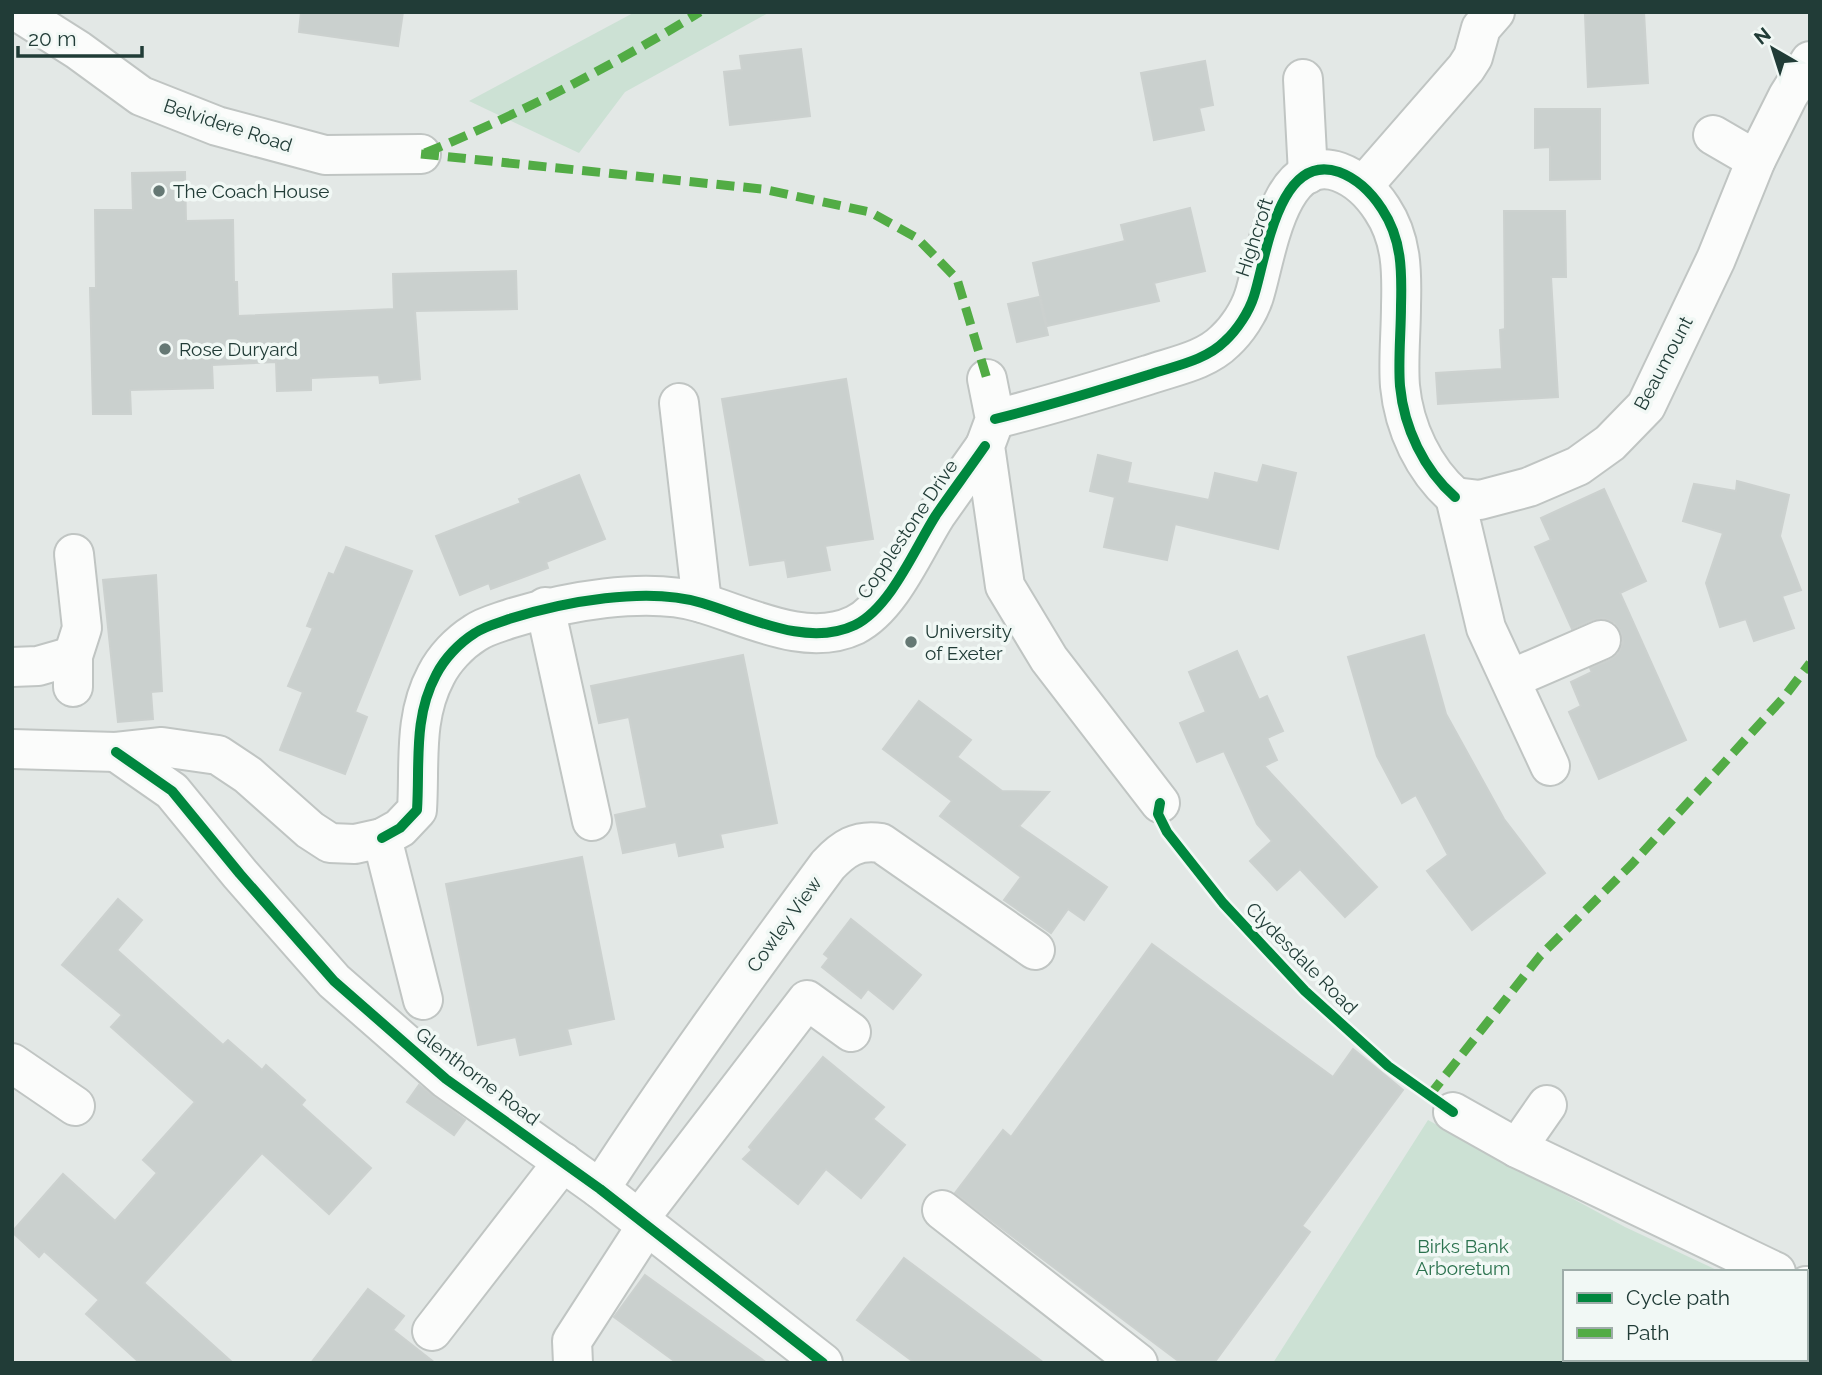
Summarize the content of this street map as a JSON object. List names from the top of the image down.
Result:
{
  "streets": {
    "street": [
      "Belvidere Road",
      "Highcroft",
      "Beaumount",
      "Copplestone Drive",
      "Cowley View",
      "Glenthorne Road"
    ],
    "cycle path": ["Clydesdale Road"]
  },
  "crossings": [
    ["Highcroft", "Copplestone Drive"],
    ["Copplestone Drive", "Glenthorne Road"],
    ["Cowley View", "Glenthorne Road"]
  ],
  "parks": ["Birks Bank Arboretum"],
  "places": ["The Coach House", "Rose Duryard", "University of Exeter"],
  "legend": ["Cycle path", "Path"],
  "scale_bar": "20 m",
  "north": "top left"
}
